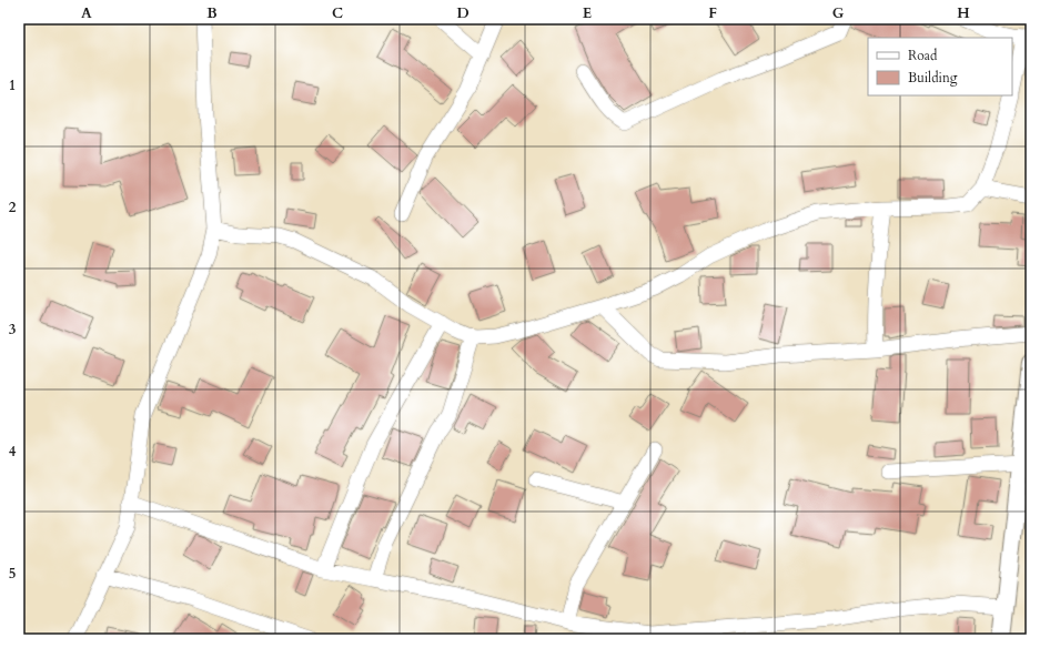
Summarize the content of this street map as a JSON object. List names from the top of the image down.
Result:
{
  "legend": ["Road", "Building"],
  "grid": {
    "columns": [
      "A",
      "B",
      "C",
      "D",
      "E",
      "F",
      "G",
      "H"
    ],
    "rows": [
      "1",
      "2",
      "3",
      "4",
      "5"
    ]
  }
}
